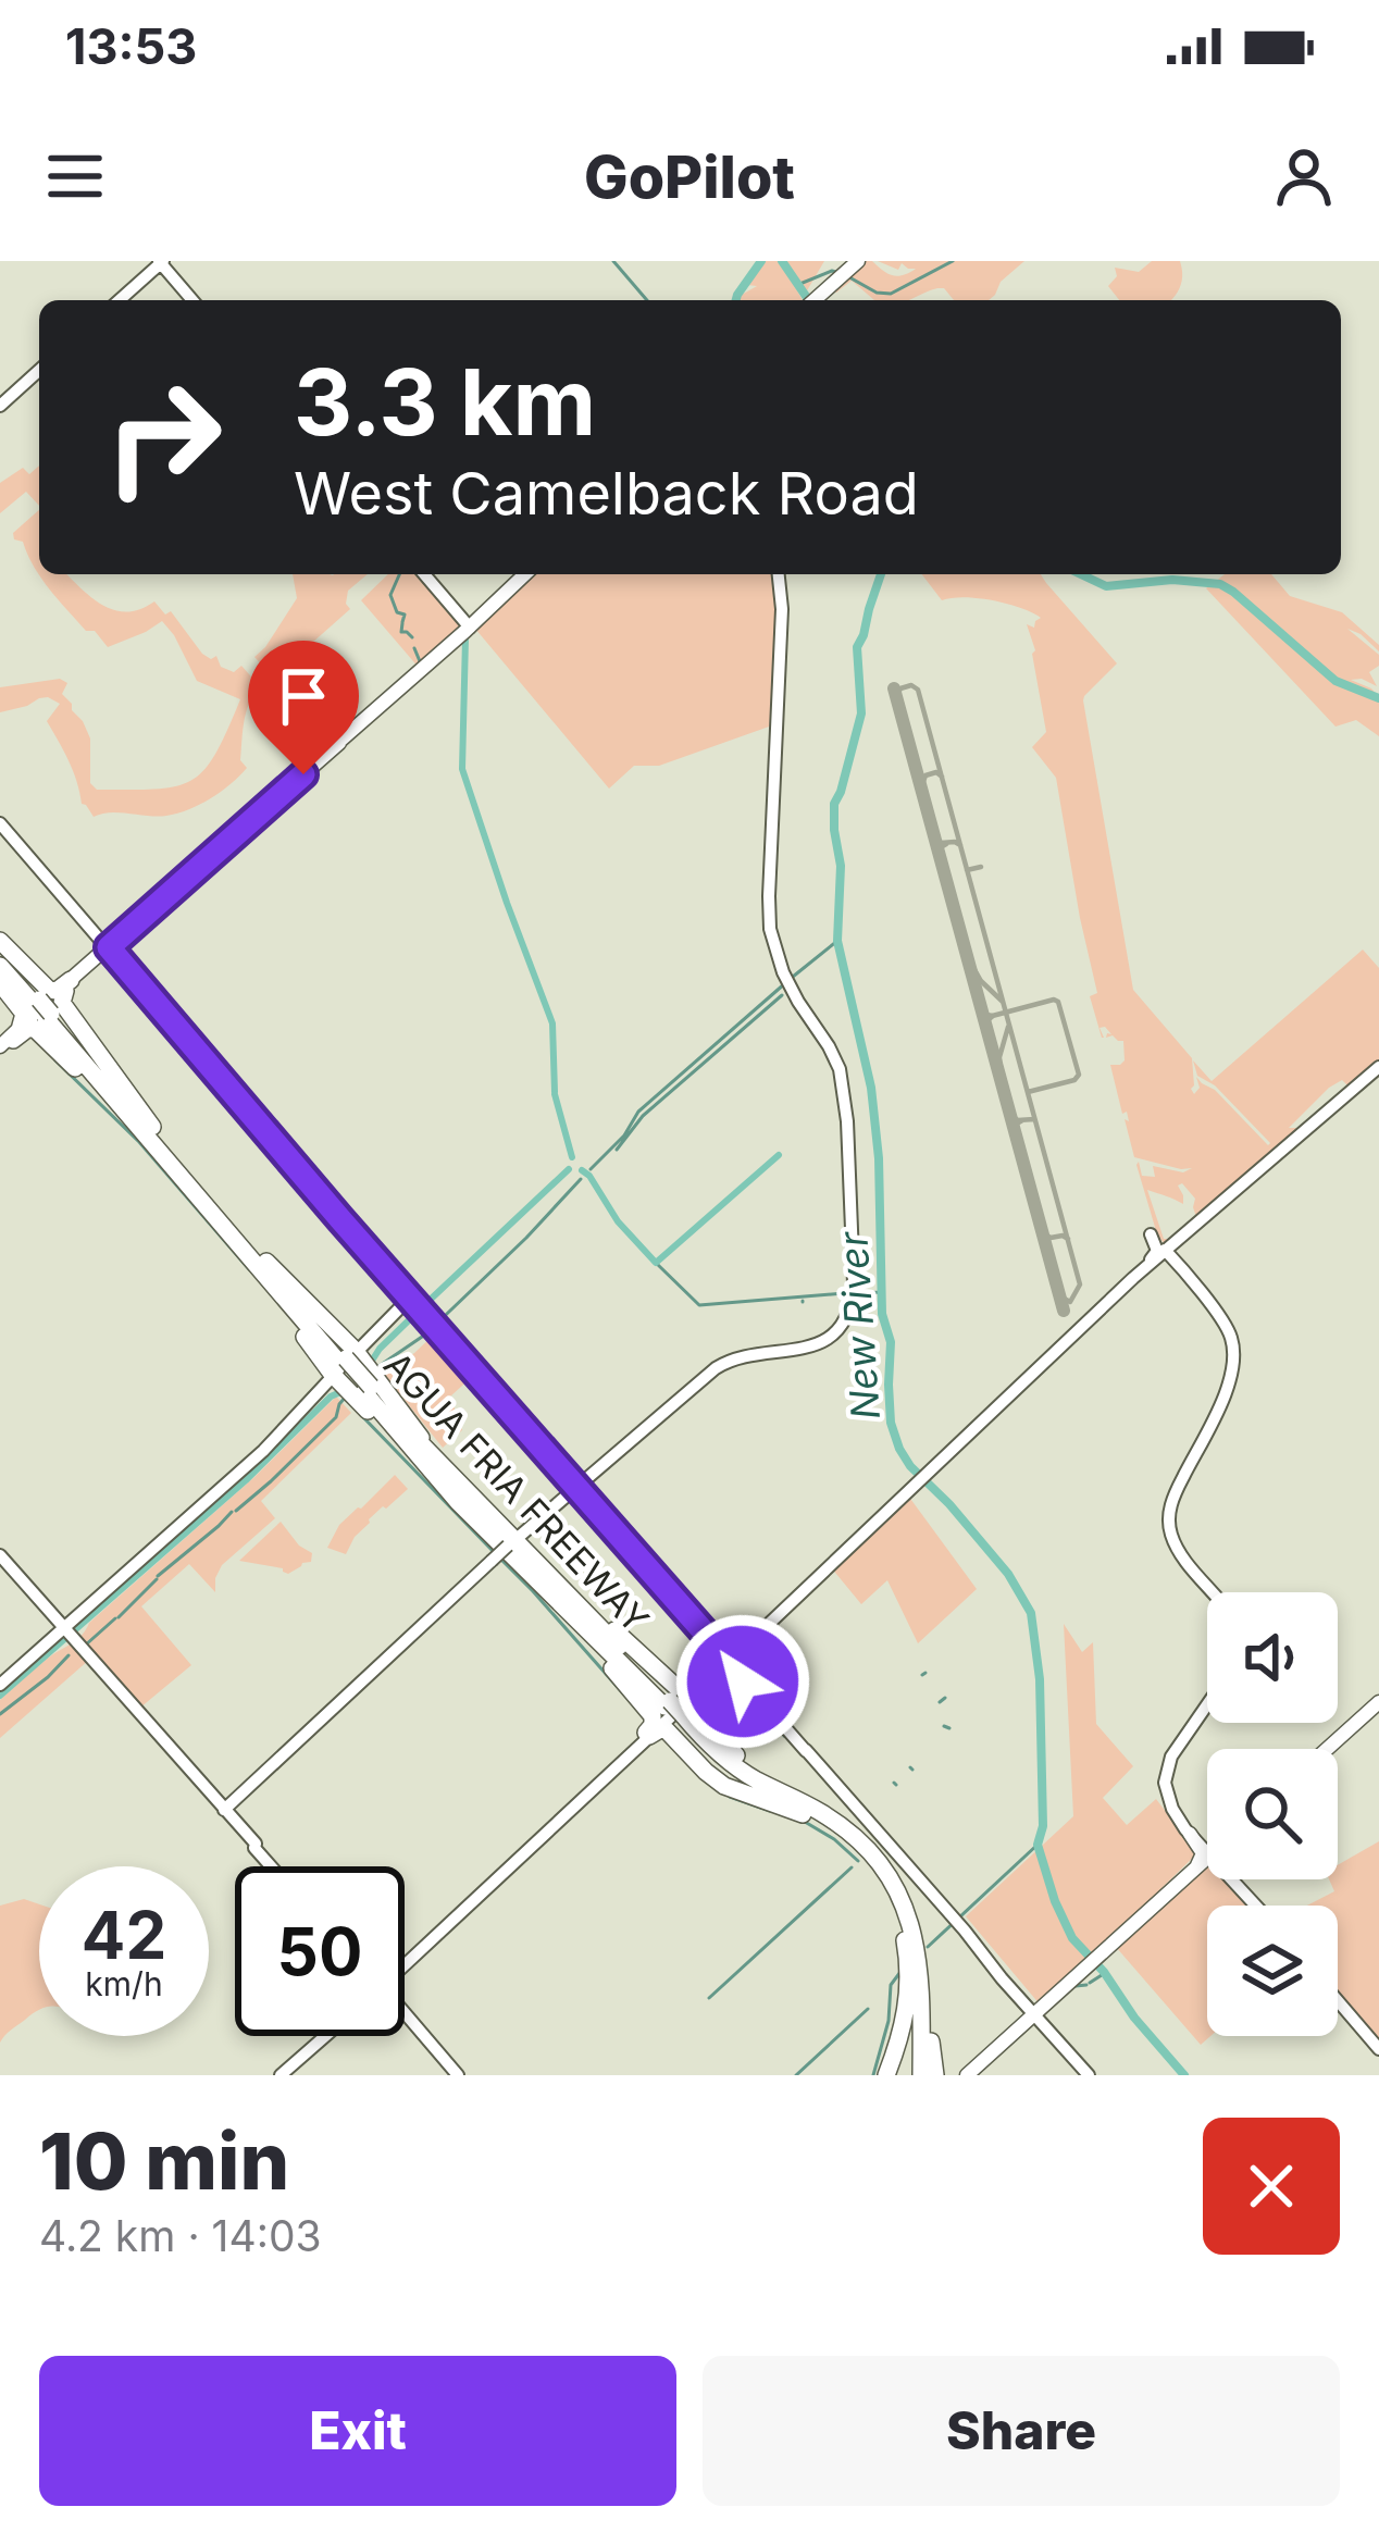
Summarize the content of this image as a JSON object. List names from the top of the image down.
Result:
{
  "streets": {
    "highway": ["AGUA FRIA FREEWAY"]
  },
  "water": ["New River"],
  "page": {
    "status": "13:53",
    "header": "GoPilot",
    "turn": ["3.3 km", "West Camelback Road"],
    "speed": "42 km/h",
    "limit": "50",
    "heading": ["10 min", "4.2 km · 14:03"],
    "buttons": ["Exit", "Share"]
  }
}
